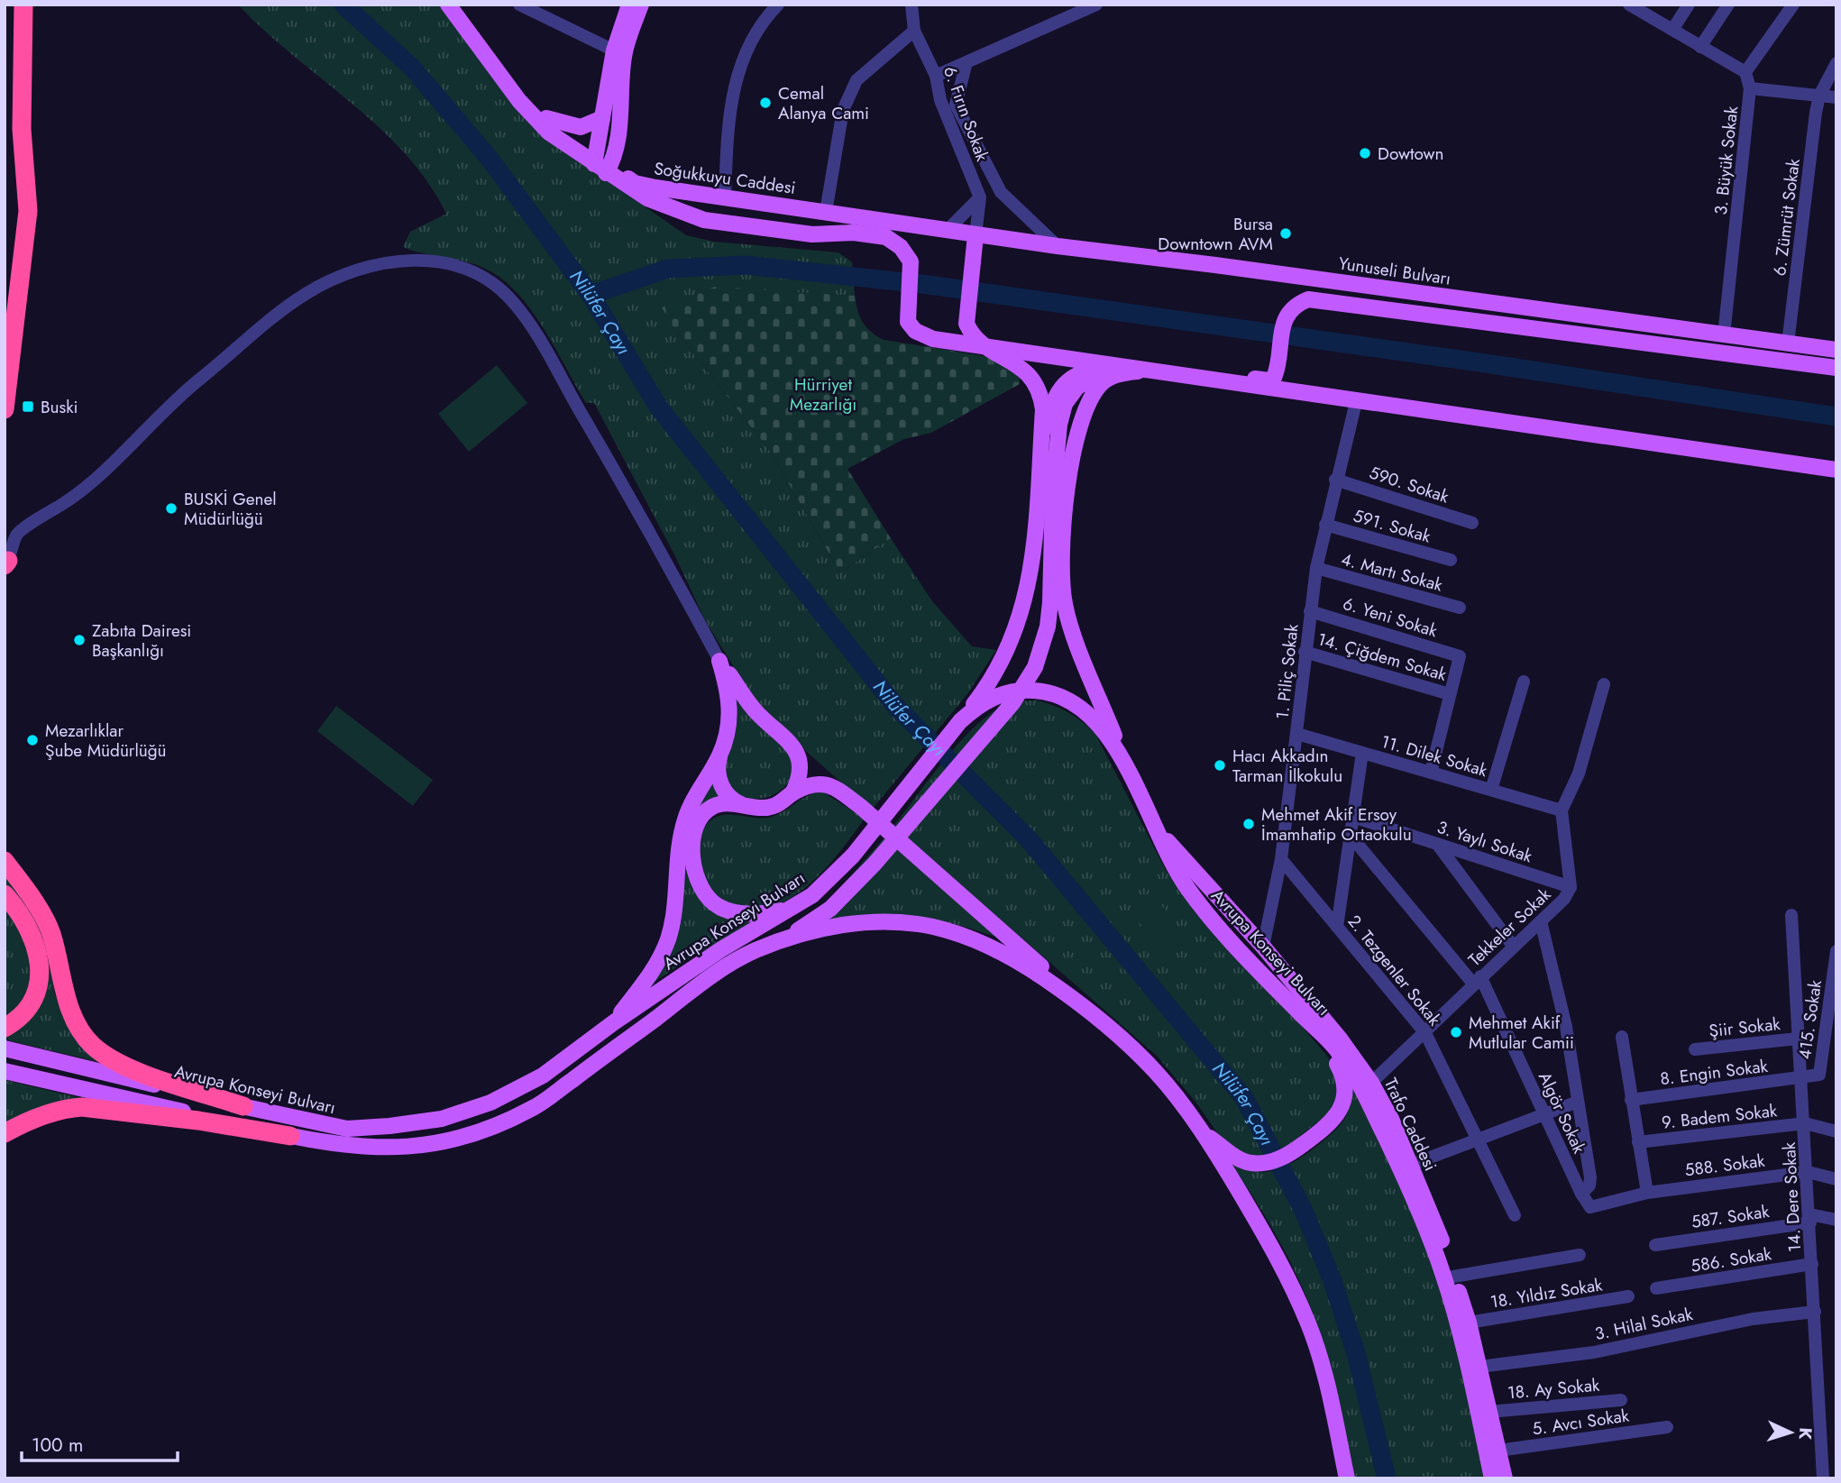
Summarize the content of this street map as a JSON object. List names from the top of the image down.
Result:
{
  "streets": {
    "main road": [
      "Soğukkuyu Caddesi",
      "Yunuseli Bulvarı",
      "Avrupa Konseyi Bulvarı",
      "Trafo Caddesi"
    ],
    "street": [
      "6. Fırın Sokak",
      "3. Büyük Sokak",
      "6. Zümrüt Sokak",
      "590. Sokak",
      "591. Sokak",
      "4. Martı Sokak",
      "6. Yeni Sokak",
      "14. Çiğdem Sokak",
      "1. Piliç Sokak",
      "11. Dilek Sokak",
      "3. Yaylı Sokak",
      "Tekkeler Sokak",
      "2. Tezgenler Sokak",
      "415. Sokak",
      "Şiir Sokak",
      "8. Engin Sokak",
      "Algör Sokak",
      "9. Badem Sokak",
      "588. Sokak",
      "14. Dere Sokak",
      "587. Sokak",
      "586. Sokak",
      "18. Yıldız Sokak",
      "3. Hilal Sokak",
      "18. Ay Sokak",
      "5. Avcı Sokak"
    ]
  },
  "crossings": [
    ["6. Fırın Sokak", "Yunuseli Bulvarı"],
    ["3. Büyük Sokak", "Yunuseli Bulvarı"],
    ["Soğukkuyu Caddesi", "Yunuseli Bulvarı"],
    ["6. Zümrüt Sokak", "Yunuseli Bulvarı"],
    ["590. Sokak", "1. Piliç Sokak"],
    ["591. Sokak", "1. Piliç Sokak"],
    ["4. Martı Sokak", "1. Piliç Sokak"],
    ["6. Yeni Sokak", "14. Çiğdem Sokak"],
    ["6. Yeni Sokak", "1. Piliç Sokak"],
    ["14. Çiğdem Sokak", "1. Piliç Sokak"],
    ["1. Piliç Sokak", "11. Dilek Sokak"],
    ["1. Piliç Sokak", "2. Tezgenler Sokak"],
    ["1. Piliç Sokak", "Trafo Caddesi"],
    ["11. Dilek Sokak", "Tekkeler Sokak"],
    ["3. Yaylı Sokak", "Tekkeler Sokak"],
    ["Avrupa Konseyi Bulvarı", "Trafo Caddesi"],
    ["Tekkeler Sokak", "2. Tezgenler Sokak"],
    ["Tekkeler Sokak", "Algör Sokak"],
    ["Tekkeler Sokak", "Trafo Caddesi"],
    ["415. Sokak", "8. Engin Sokak"],
    ["415. Sokak", "14. Dere Sokak"],
    ["Şiir Sokak", "14. Dere Sokak"],
    ["8. Engin Sokak", "14. Dere Sokak"],
    ["Algör Sokak", "588. Sokak"],
    ["9. Badem Sokak", "14. Dere Sokak"],
    ["Trafo Caddesi", "18. Yıldız Sokak"],
    ["Trafo Caddesi", "3. Hilal Sokak"],
    ["Trafo Caddesi", "18. Ay Sokak"],
    ["Trafo Caddesi", "5. Avcı Sokak"],
    ["588. Sokak", "14. Dere Sokak"],
    ["14. Dere Sokak", "587. Sokak"],
    ["14. Dere Sokak", "586. Sokak"],
    ["14. Dere Sokak", "3. Hilal Sokak"]
  ],
  "water": ["Nilüfer Çayı"],
  "parks": ["Hürriyet Mezarlığı"],
  "places": {
    "other": [
      "Cemal Alanya Cami",
      "Dowtown",
      "Bursa Downtown AVM",
      "BUSKİ Genel Müdürlüğü",
      "Zabıta Dairesi Başkanlığı",
      "Mezarlıklar Şube Müdürlüğü",
      "Hacı Akkadın Tarman İlkokulu",
      "Mehmet Akif Ersoy İmamhatip Ortaokulu",
      "Mehmet Akif Mutlular Camii"
    ],
    "transit": ["Buski"]
  },
  "scale_bar": "100 m",
  "north": "right"
}
